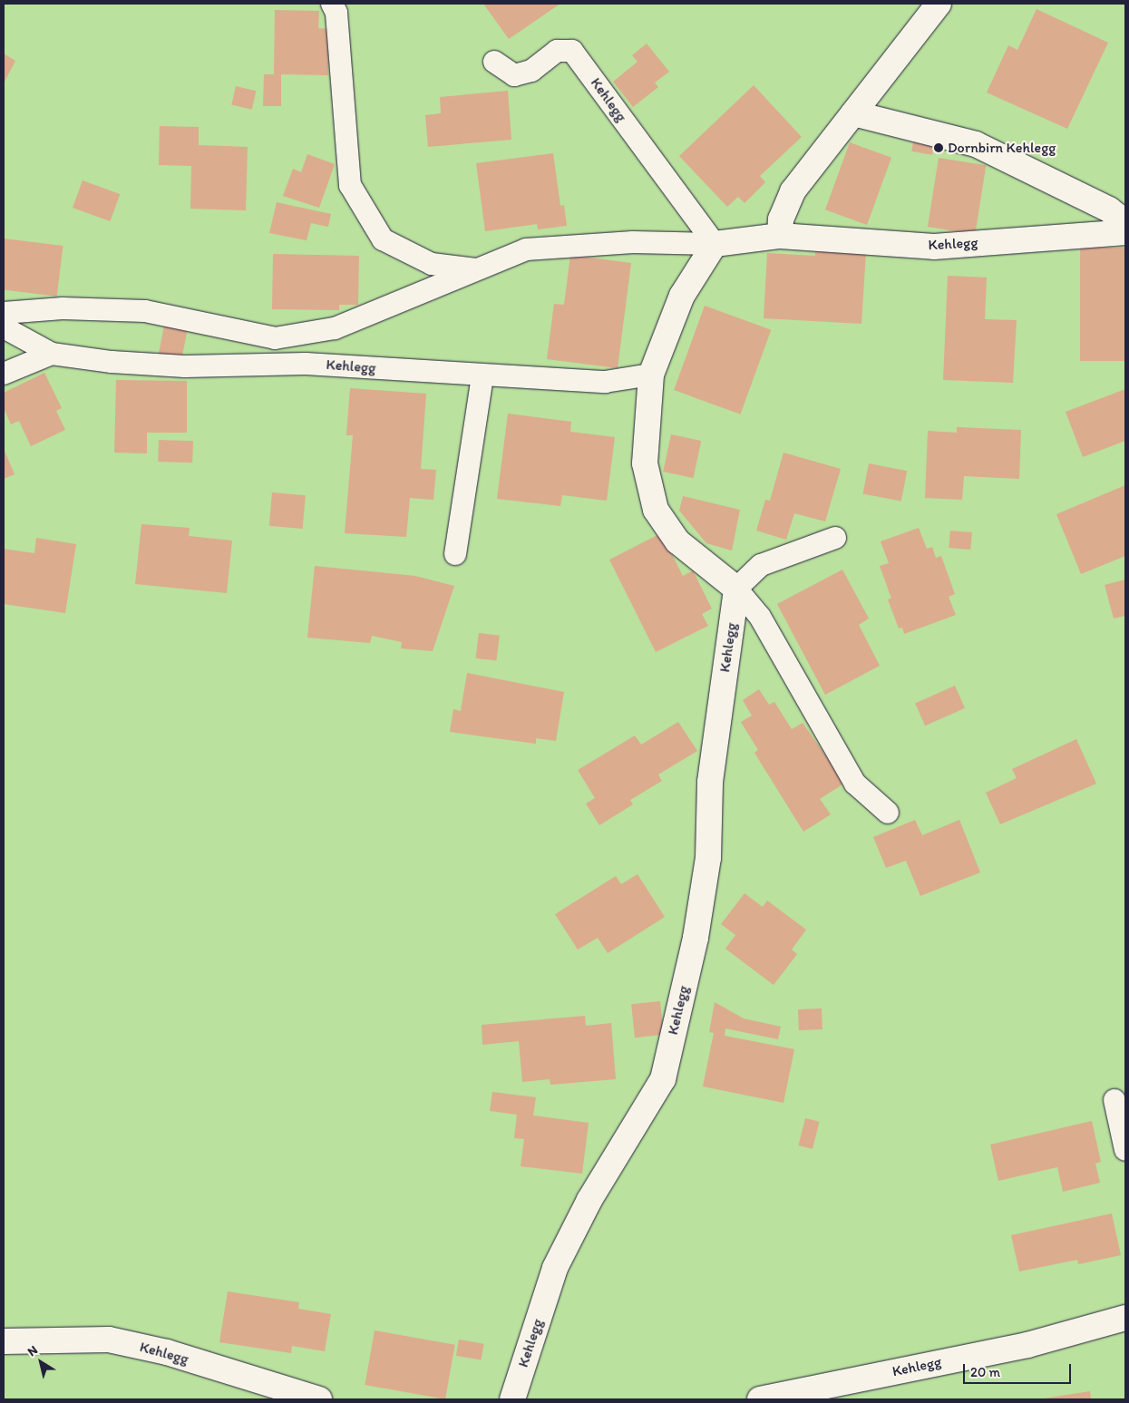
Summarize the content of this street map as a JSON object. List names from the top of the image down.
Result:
{
  "streets": {
    "street": ["Kehlegg"]
  },
  "places": ["Dornbirn Kehlegg"],
  "scale_bar": "20 m",
  "north": "top left"
}
